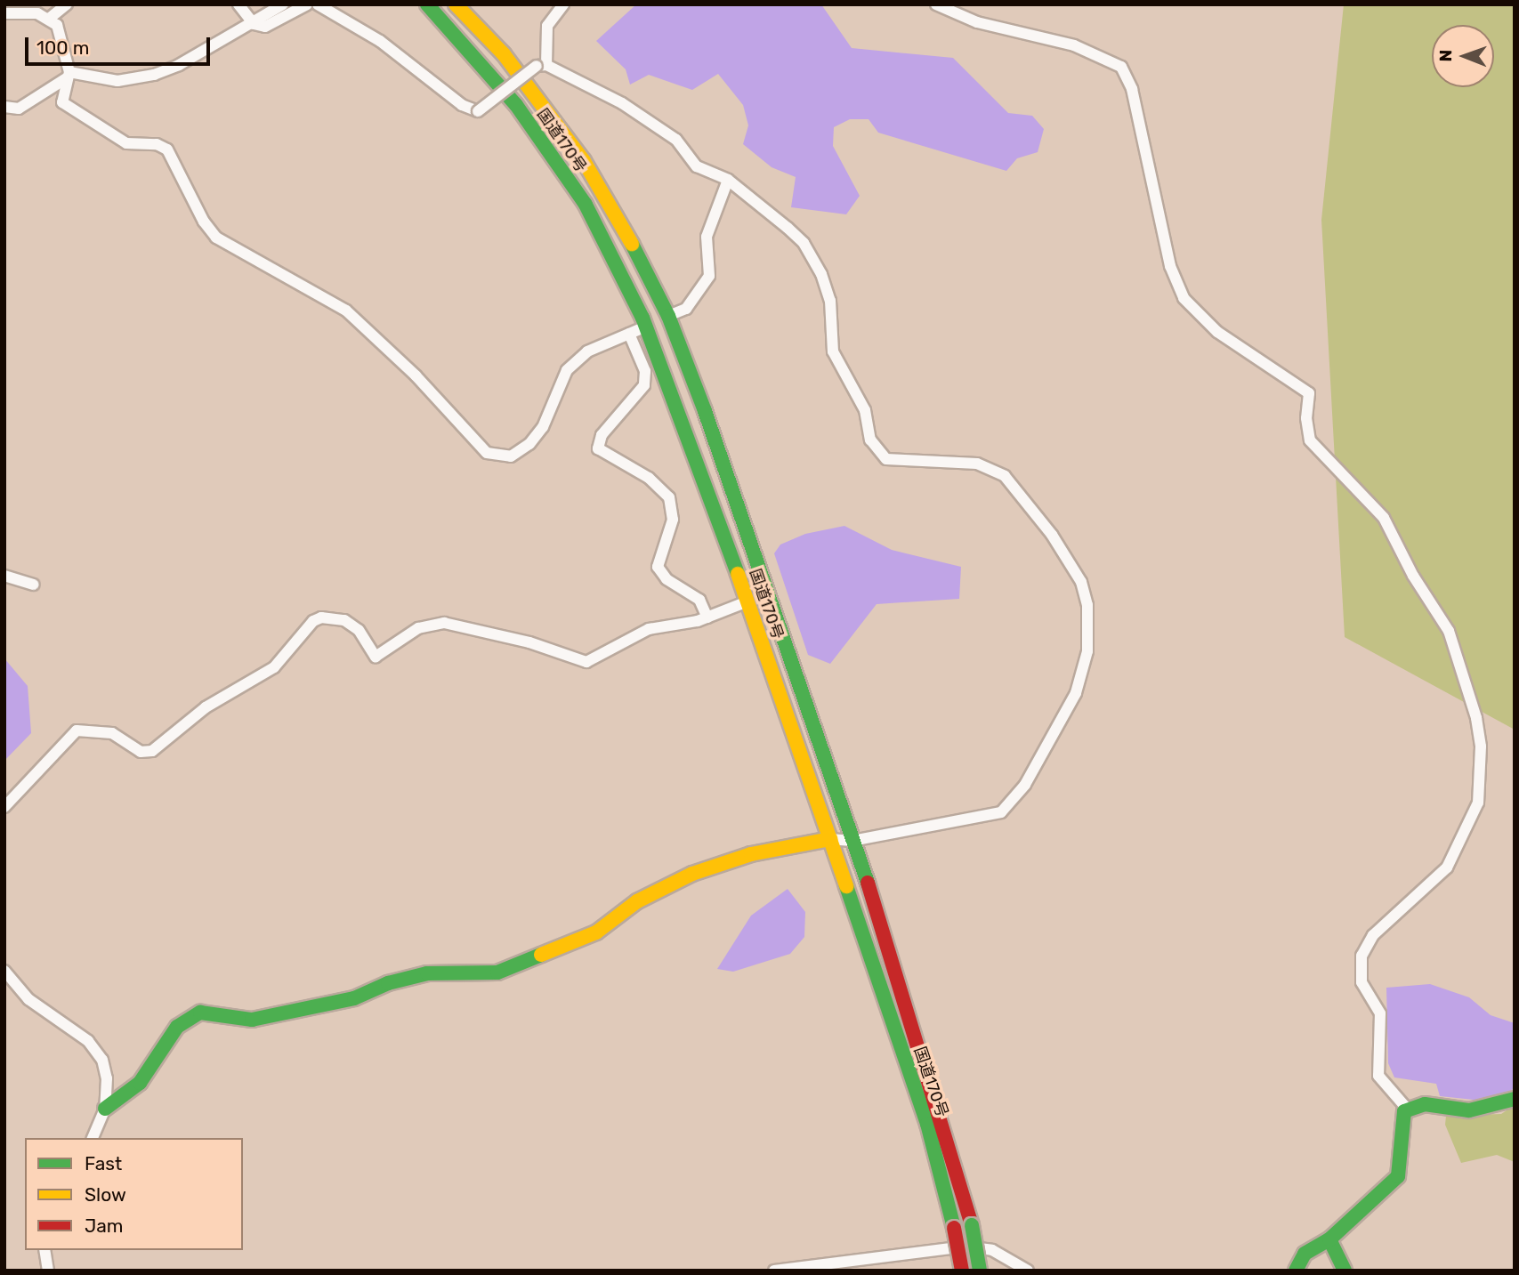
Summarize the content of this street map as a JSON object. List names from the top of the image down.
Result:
{
  "streets": {
    "main road": ["国道170号"]
  },
  "legend": ["Fast", "Slow", "Jam"],
  "scale_bar": "100 m",
  "north": "left"
}
